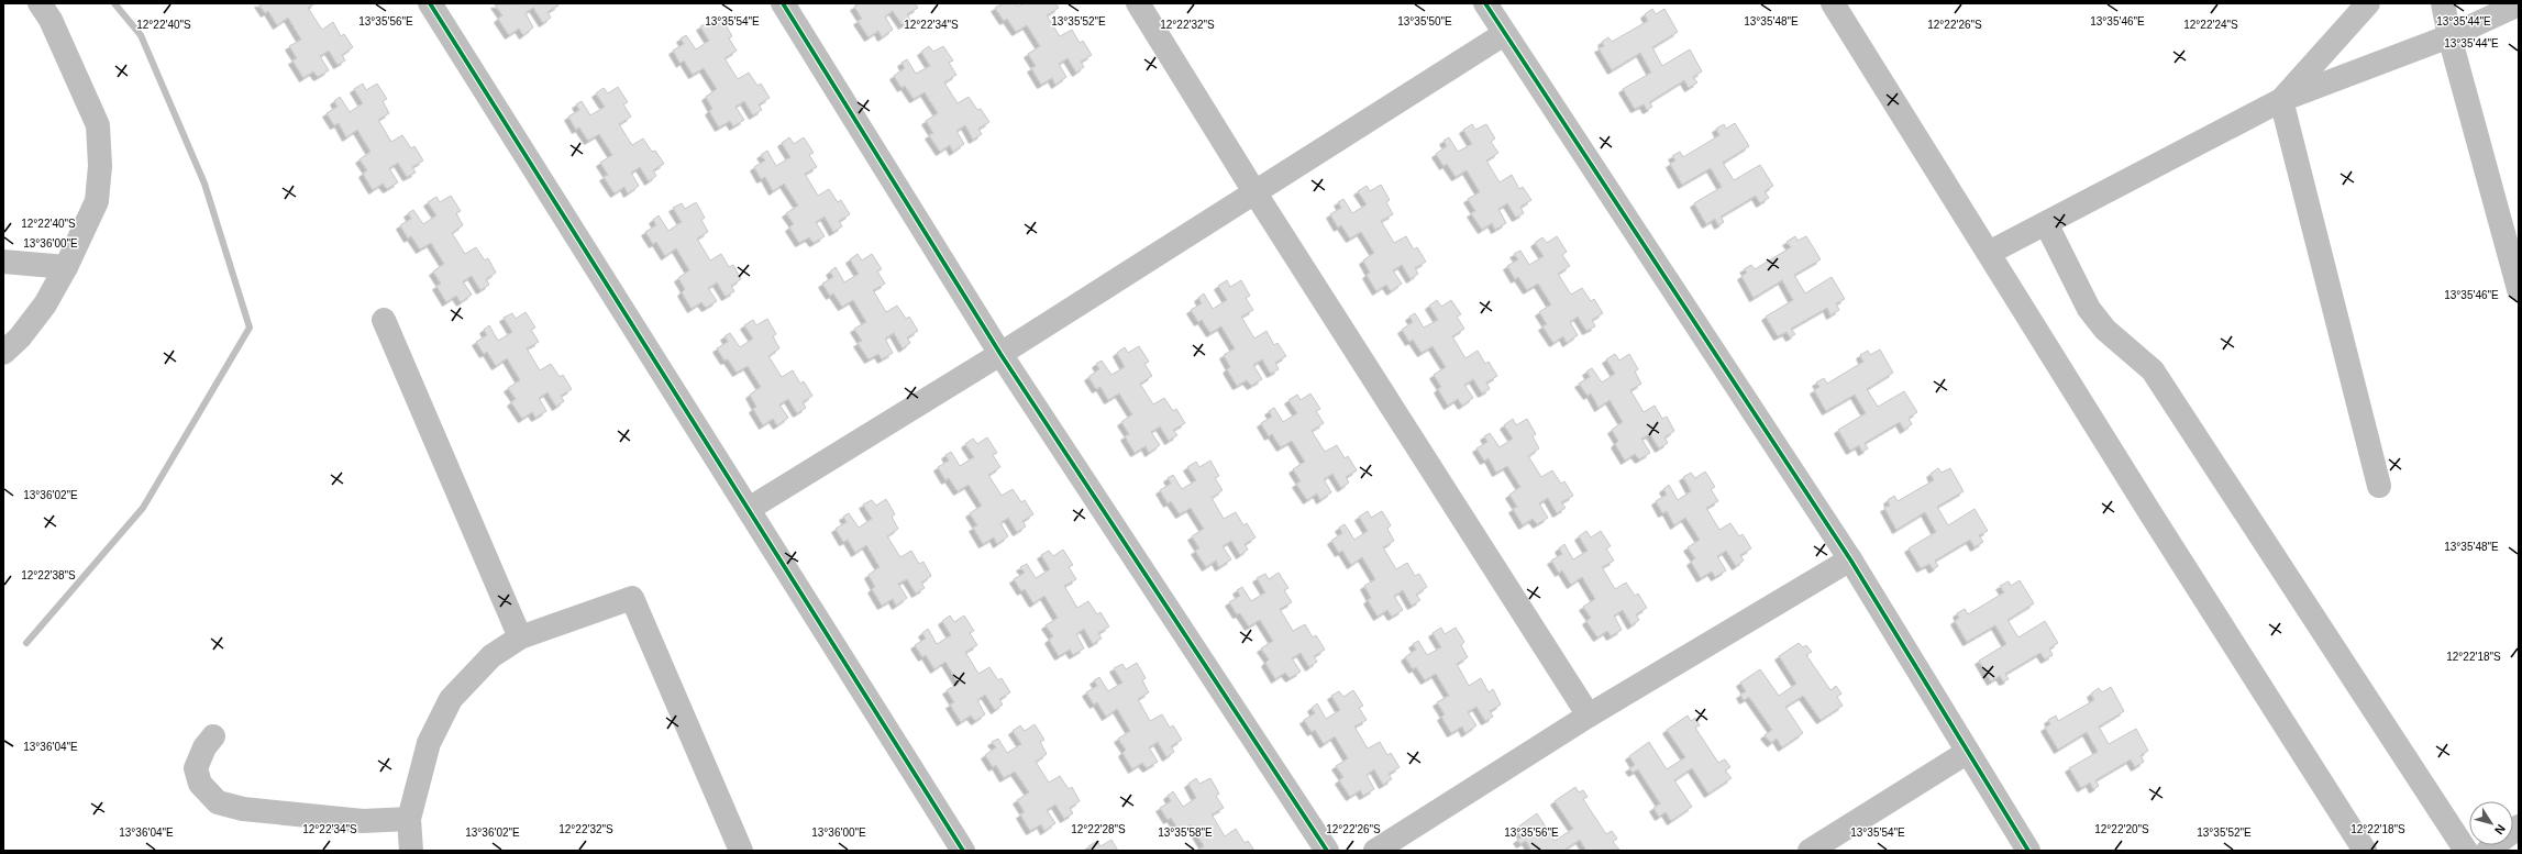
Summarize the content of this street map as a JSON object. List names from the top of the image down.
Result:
{
  "north": "bottom right",
  "coordinates": [
    "13°35'44\"E",
    "13°35'56\"E",
    "13°35'54\"E",
    "13°35'52\"E",
    "13°35'48\"E",
    "13°35'46\"E",
    "13°35'50\"E",
    "12°22'40\"S",
    "12°22'34\"S",
    "12°22'32\"S",
    "12°22'26\"S",
    "12°22'24\"S",
    "13°36'00\"E",
    "13°36'02\"E",
    "12°22'38\"S",
    "12°22'18\"S",
    "13°36'04\"E",
    "12°22'28\"S",
    "12°22'20\"S",
    "13°35'58\"E"
  ]
}
